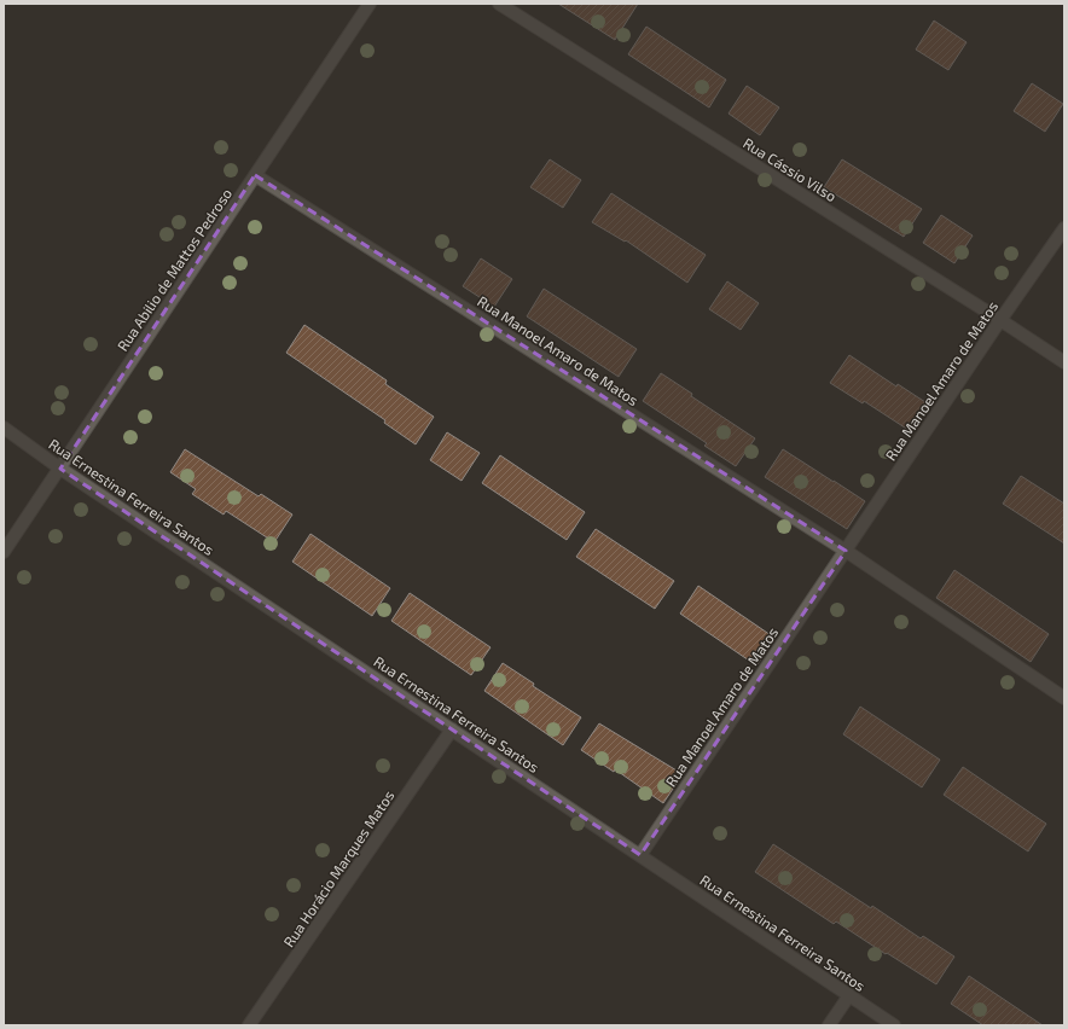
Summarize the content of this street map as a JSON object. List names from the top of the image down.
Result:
{
  "streets": {
    "street": [
      "Rua Cássio Vilso",
      "Rua Abilio de Mattos Pedroso",
      "Rua Manoel Amaro de Matos",
      "Rua Ernestina Ferreira Santos",
      "Rua Horácio Marques Matos"
    ]
  },
  "crossings": [
    ["Rua Cássio Vilso", "Rua Manoel Amaro de Matos"],
    ["Rua Abilio de Mattos Pedroso", "Rua Manoel Amaro de Matos"],
    ["Rua Abilio de Mattos Pedroso", "Rua Ernestina Ferreira Santos"],
    ["Rua Manoel Amaro de Matos", "Rua Ernestina Ferreira Santos"],
    ["Rua Ernestina Ferreira Santos", "Rua Horácio Marques Matos"]
  ]
}
